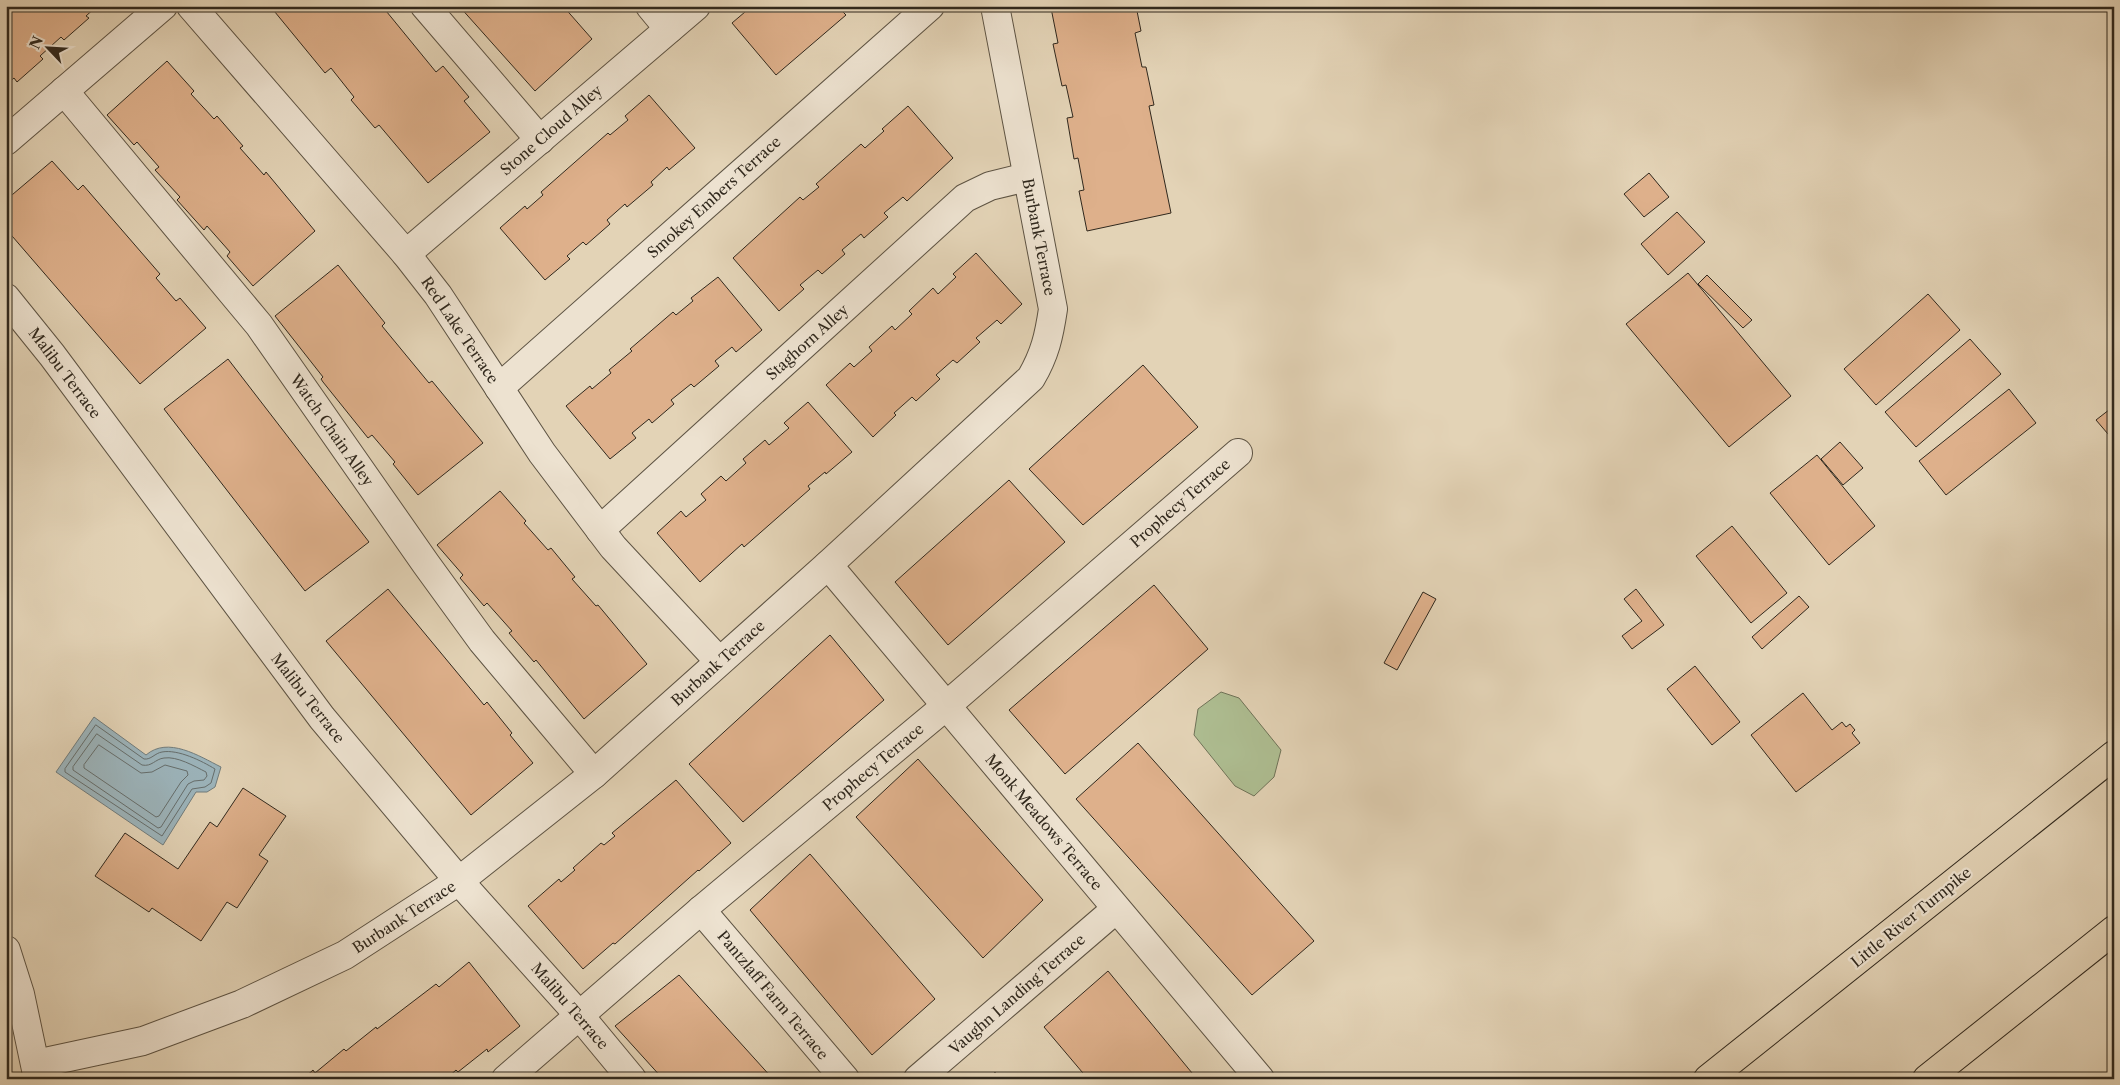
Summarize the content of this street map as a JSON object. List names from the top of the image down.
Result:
{
  "streets": {
    "highway": ["Little River Turnpike"],
    "street": [
      "Stone Cloud Alley",
      "Smokey Embers Terrace",
      "Burbank Terrace",
      "Red Lake Terrace",
      "Staghorn Alley",
      "Malibu Terrace",
      "Watch Chain Alley",
      "Prophecy Terrace",
      "Monk Meadows Terrace",
      "Vaughn Landing Terrace",
      "Pantzlaff Farm Terrace"
    ]
  },
  "crossings": [
    ["Stone Cloud Alley", "Red Lake Terrace"],
    ["Smokey Embers Terrace", "Red Lake Terrace"],
    ["Burbank Terrace", "Red Lake Terrace"],
    ["Burbank Terrace", "Staghorn Alley"],
    ["Burbank Terrace", "Malibu Terrace"],
    ["Burbank Terrace", "Watch Chain Alley"],
    ["Burbank Terrace", "Monk Meadows Terrace"],
    ["Red Lake Terrace", "Staghorn Alley"],
    ["Malibu Terrace", "Prophecy Terrace"],
    ["Prophecy Terrace", "Monk Meadows Terrace"],
    ["Prophecy Terrace", "Pantzlaff Farm Terrace"],
    ["Monk Meadows Terrace", "Vaughn Landing Terrace"]
  ],
  "north": "top left"
}
